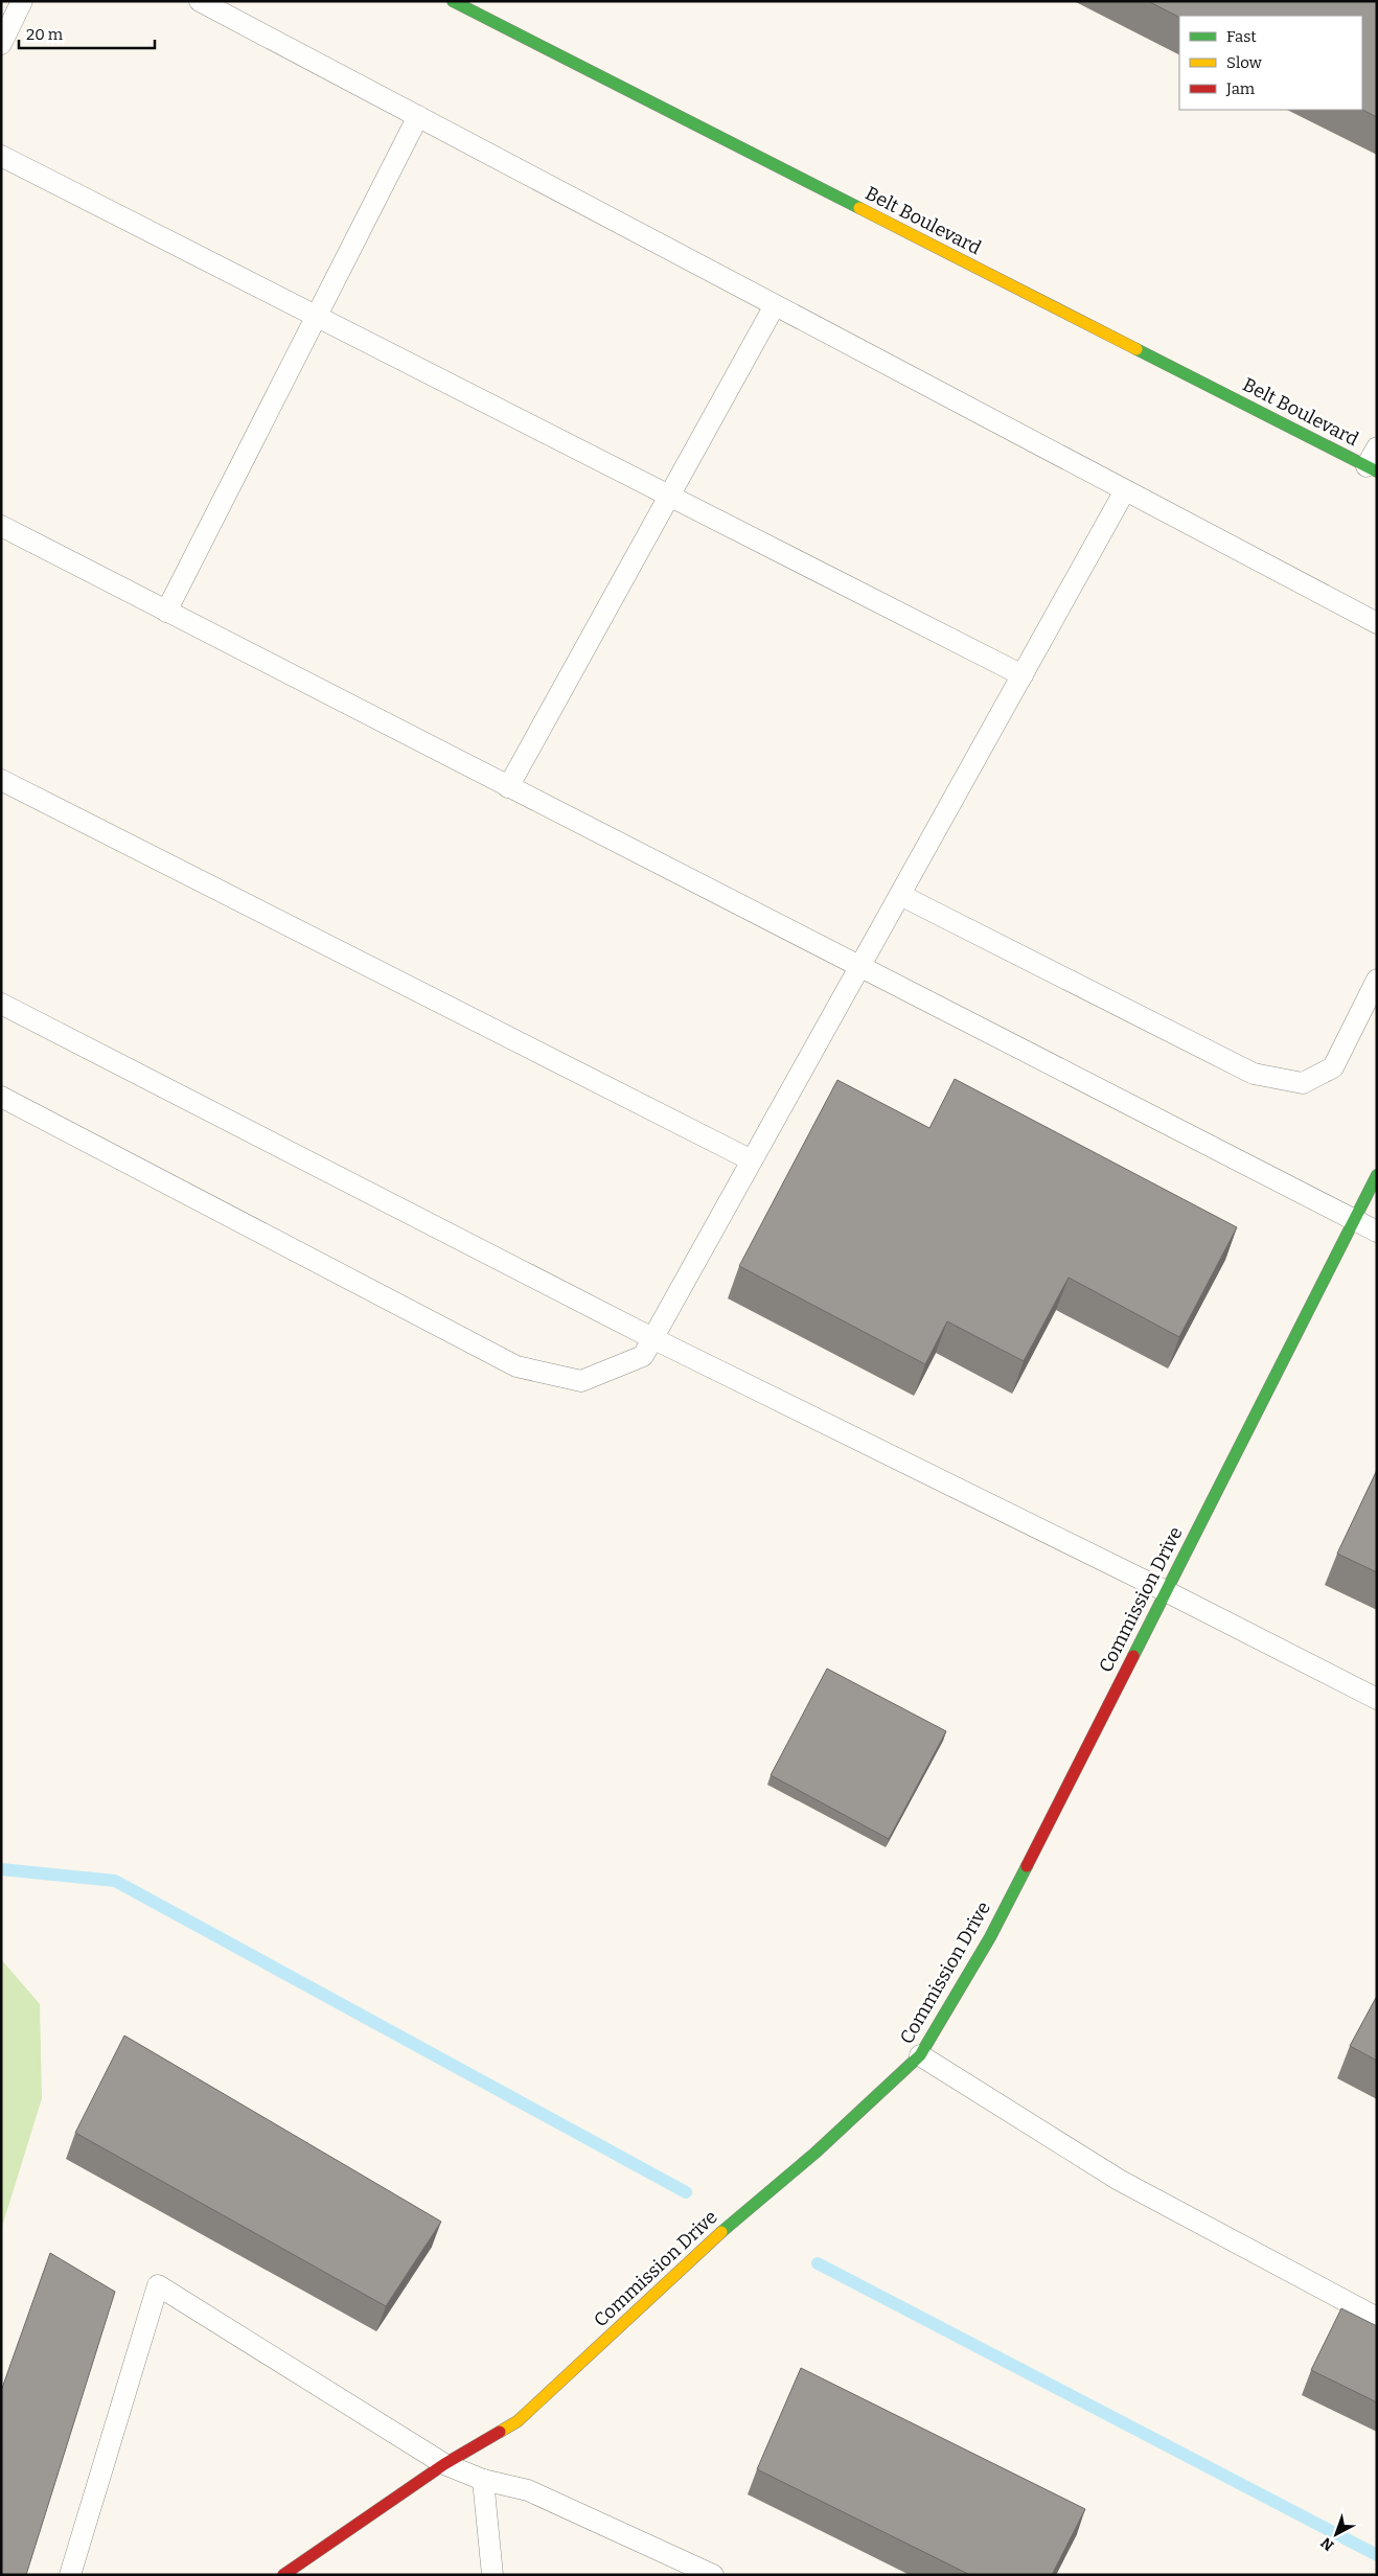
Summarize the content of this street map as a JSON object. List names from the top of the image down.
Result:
{
  "streets": {
    "street": ["Belt Boulevard", "Commission Drive"]
  },
  "legend": ["Fast", "Slow", "Jam"],
  "scale_bar": "20 m",
  "north": "bottom left"
}
